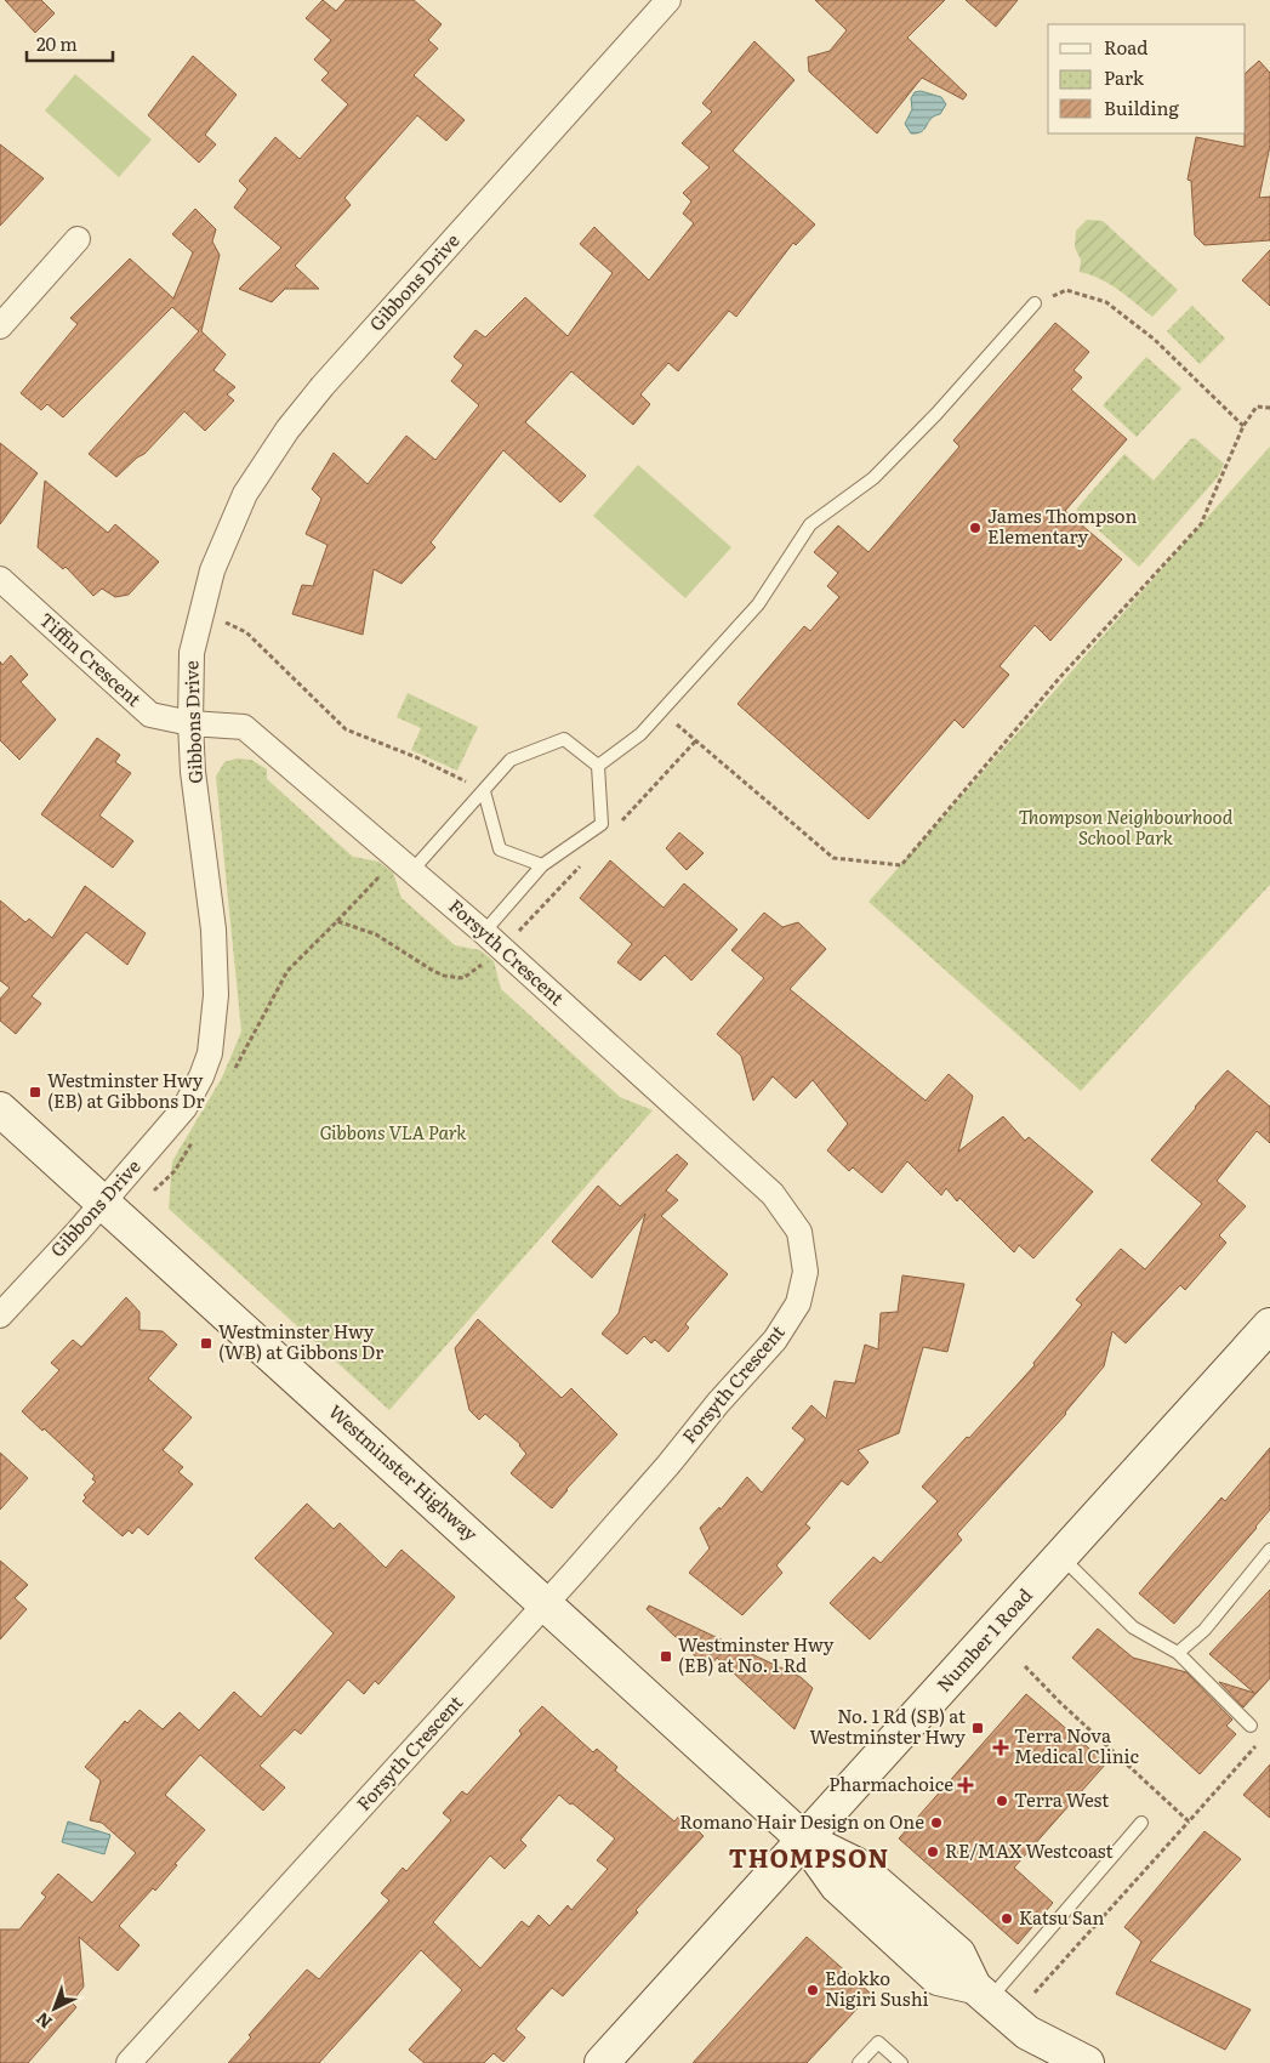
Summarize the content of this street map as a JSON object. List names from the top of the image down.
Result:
{
  "streets": {
    "main road": ["Westminster Highway", "Number 1 Road"],
    "street": ["Gibbons Drive", "Tiffin Crescent", "Forsyth Crescent"]
  },
  "crossings": [
    ["Gibbons Drive", "Tiffin Crescent"],
    ["Gibbons Drive", "Forsyth Crescent"],
    ["Gibbons Drive", "Westminster Highway"],
    ["Tiffin Crescent", "Forsyth Crescent"],
    ["Forsyth Crescent", "Westminster Highway"],
    ["Westminster Highway", "Number 1 Road"]
  ],
  "districts": ["THOMPSON"],
  "parks": ["Thompson Neighbourhood School Park", "Gibbons VLA Park"],
  "places": {
    "other": [
      "James Thompson Elementary",
      "Terra West",
      "Romano Hair Design on One",
      "RE/MAX Westcoast",
      "Katsu San",
      "Edokko Nigiri Sushi"
    ],
    "transit": [
      "Westminster Hwy (EB) at Gibbons Dr",
      "Westminster Hwy (WB) at Gibbons Dr",
      "Westminster Hwy (EB) at No. 1 Rd",
      "No. 1 Rd (SB) at Westminster Hwy"
    ],
    "health": ["Terra Nova Medical Clinic", "Pharmachoice"]
  },
  "legend": ["Road", "Park", "Building"],
  "scale_bar": "20 m",
  "north": "bottom left"
}
